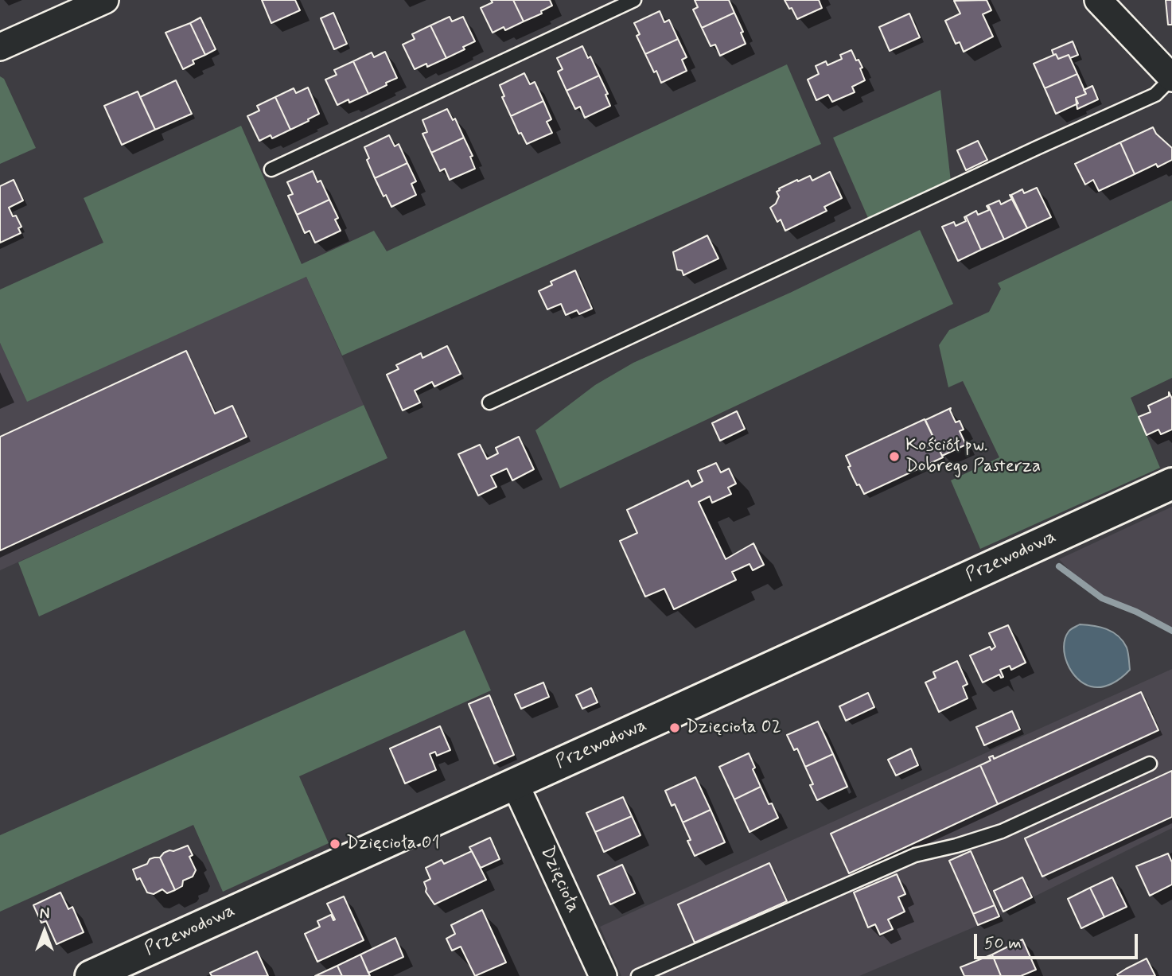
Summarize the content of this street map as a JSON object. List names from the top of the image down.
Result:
{
  "streets": {
    "street": ["Przewodowa", "Dzięcioła"]
  },
  "crossings": [
    ["Przewodowa", "Dzięcioła"]
  ],
  "places": ["Kościół pw. Dobrego Pasterza", "Dzięcioła 02", "Dzięcioła 01"],
  "scale_bar": "50 m",
  "north": "top"
}
